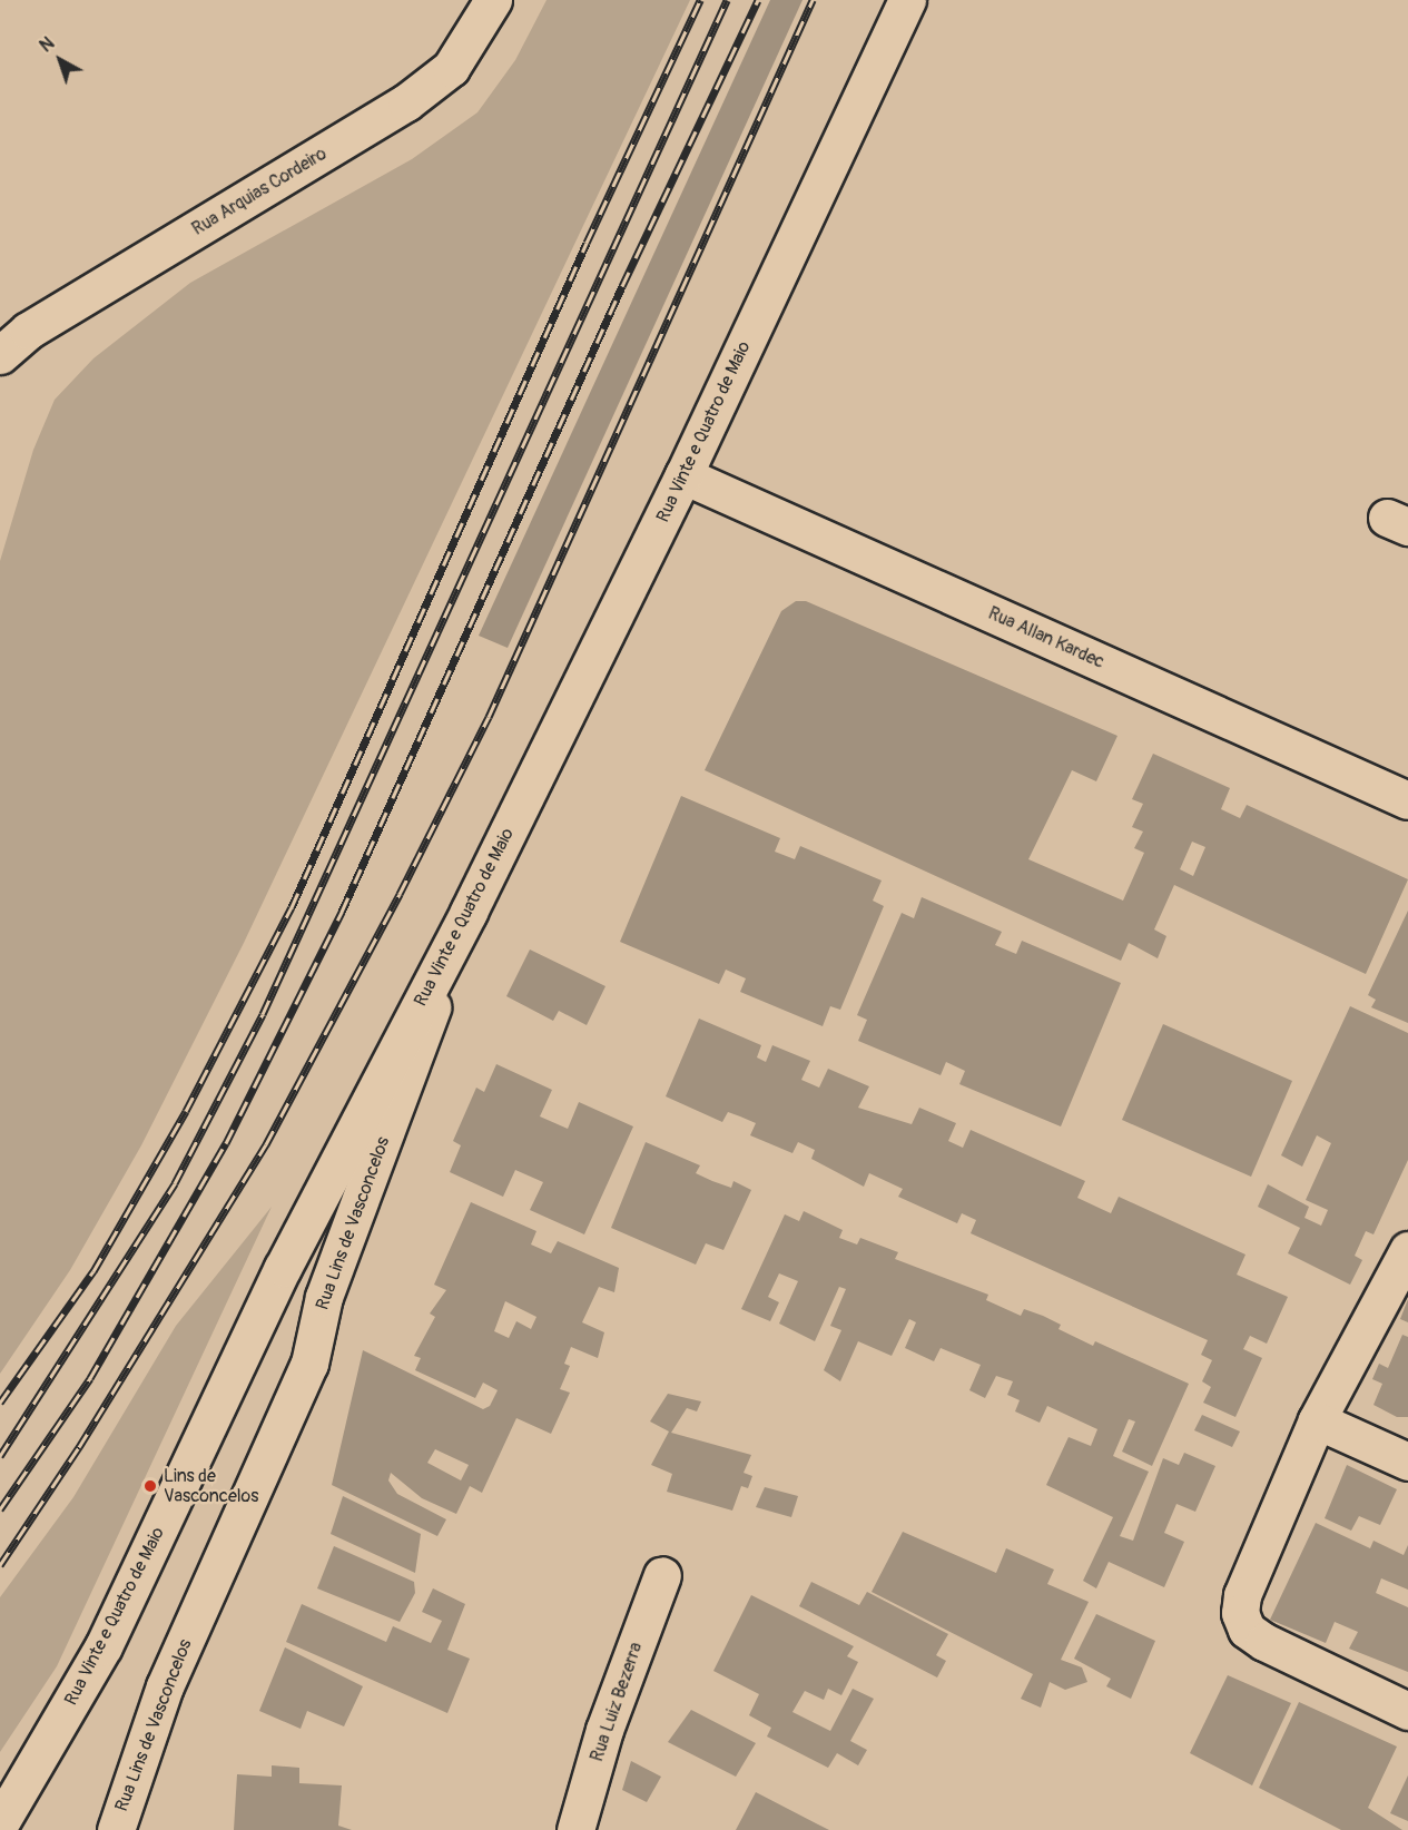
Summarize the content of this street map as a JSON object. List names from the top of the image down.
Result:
{
  "streets": {
    "street": [
      "Rua Arquias Cordeiro",
      "Rua Vinte e Quatro de Maio",
      "Rua Allan Kardec",
      "Rua Lins de Vasconcelos",
      "Rua Luiz Bezerra"
    ]
  },
  "crossings": [
    ["Rua Vinte e Quatro de Maio", "Rua Allan Kardec"],
    ["Rua Vinte e Quatro de Maio", "Rua Lins de Vasconcelos"]
  ],
  "places": ["Lins de Vasconcelos"],
  "north": "top left"
}
